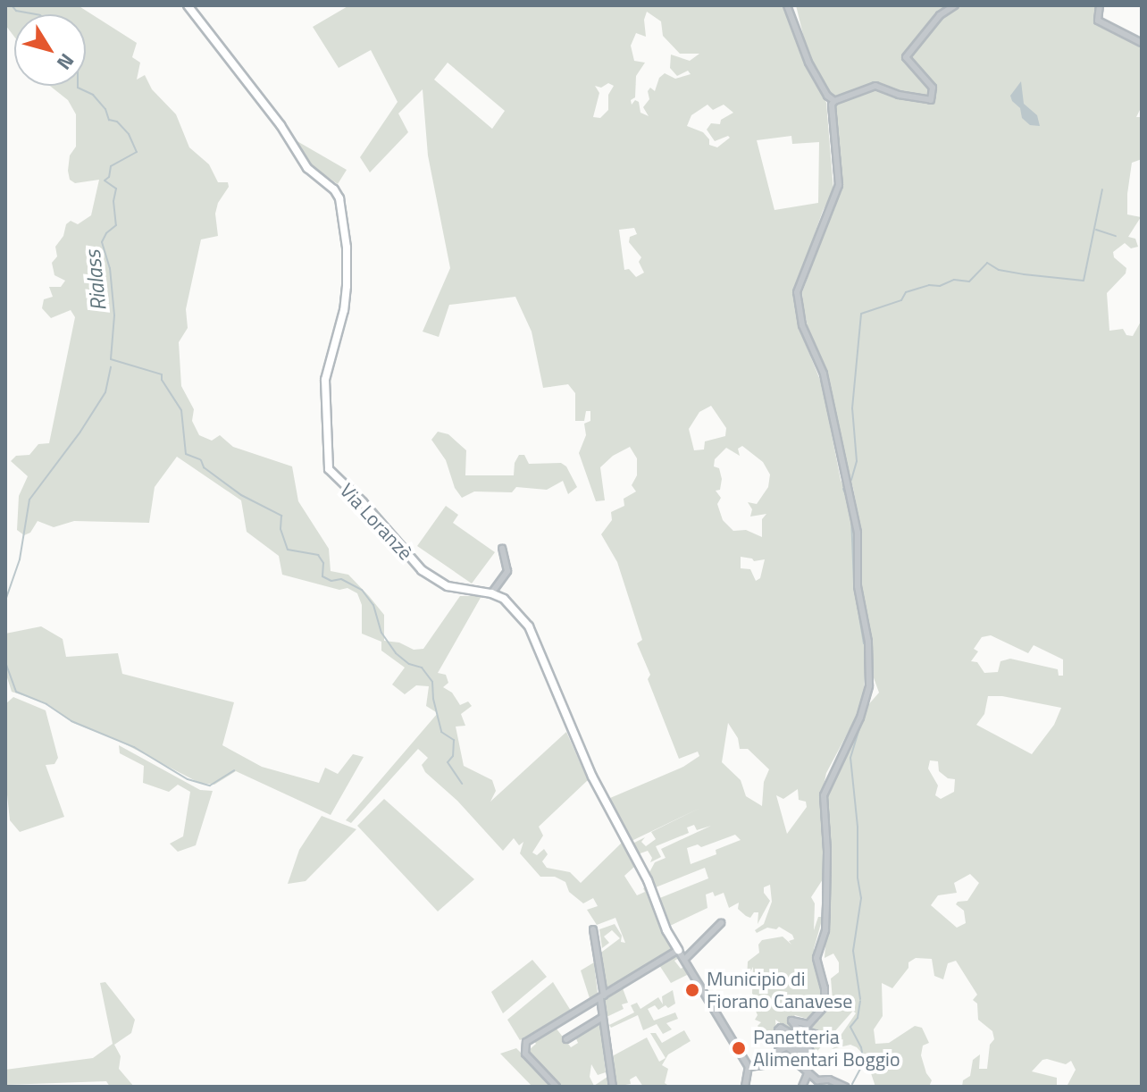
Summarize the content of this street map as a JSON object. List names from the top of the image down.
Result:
{
  "streets": {
    "street": ["Via Loranzè"]
  },
  "water": ["Rialass"],
  "places": ["Municipio di Fiorano Canavese", "Panetteria Alimentari Boggio"],
  "north": "bottom right"
}
